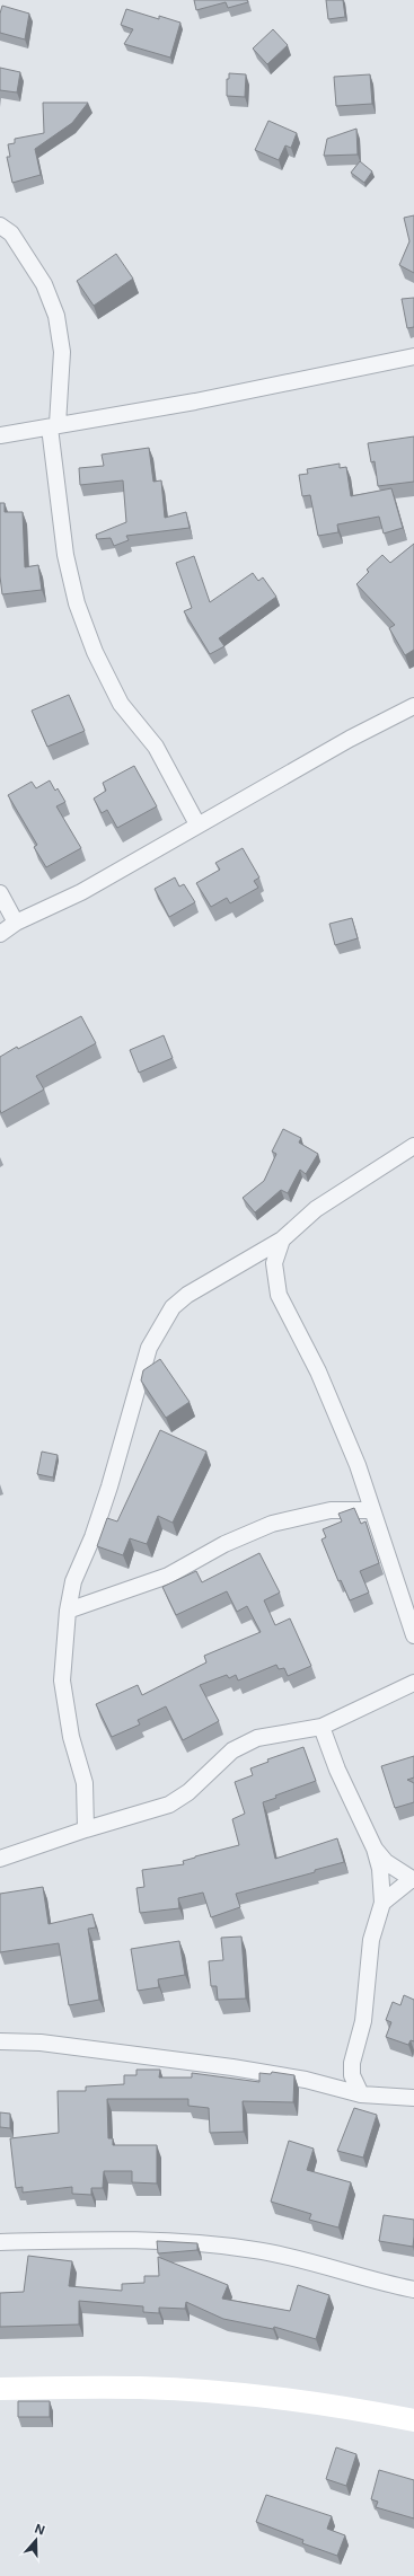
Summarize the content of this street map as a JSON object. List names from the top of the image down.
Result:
{
  "north": "top"
}
